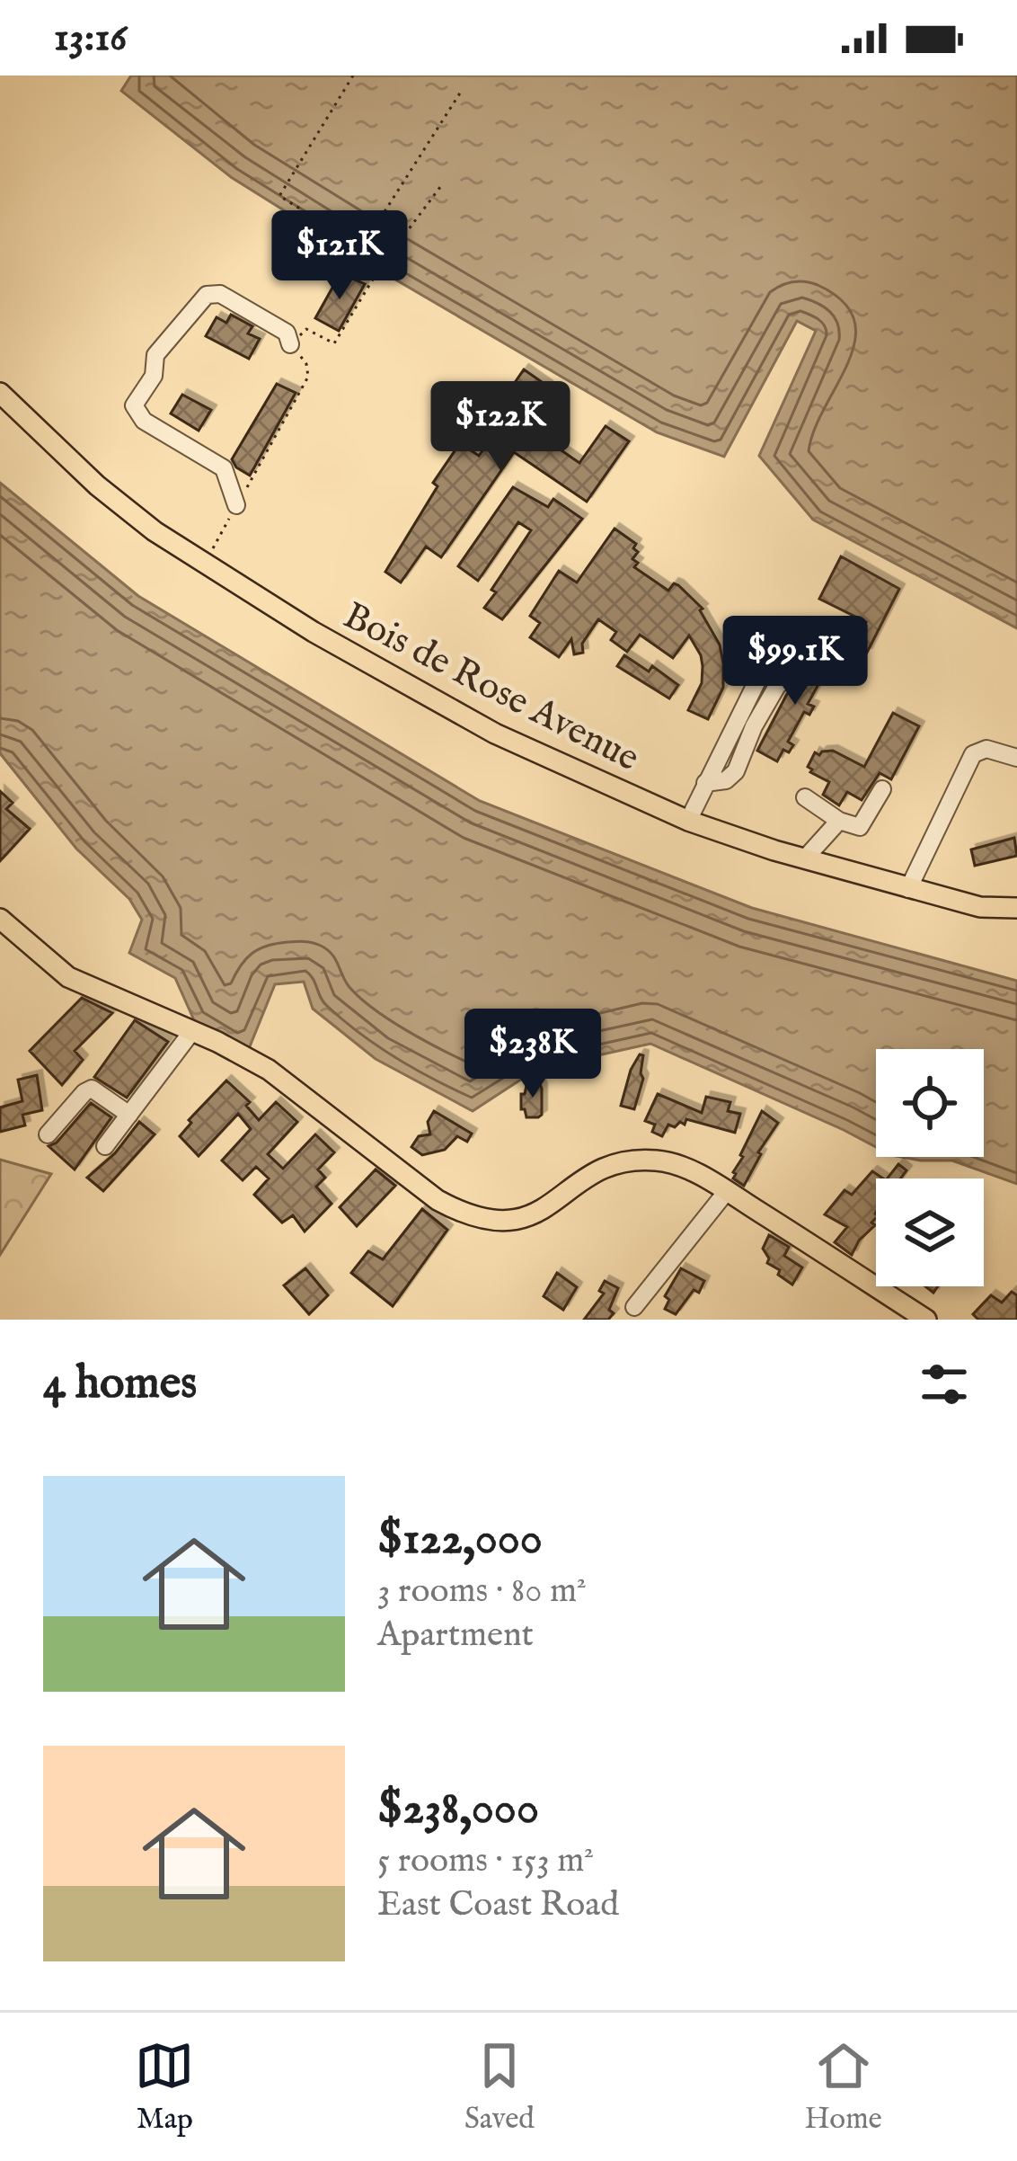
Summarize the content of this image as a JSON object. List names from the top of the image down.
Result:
{
  "streets": {
    "main road": ["Bois de Rose Avenue"]
  },
  "page": {
    "status": "13:16",
    "price": [
      "$121K",
      "$122K",
      "$99.1K",
      "$238K"
    ],
    "heading": "4 homes",
    "list": [
      {
        "name": "$122,000",
        "note": "3 rooms · 80 m² · Apartment"
      },
      {
        "name": "$238,000",
        "note": "5 rooms · 153 m² · East Coast Road"
      }
    ],
    "tabs": ["Map", "Saved", "Home"]
  }
}
